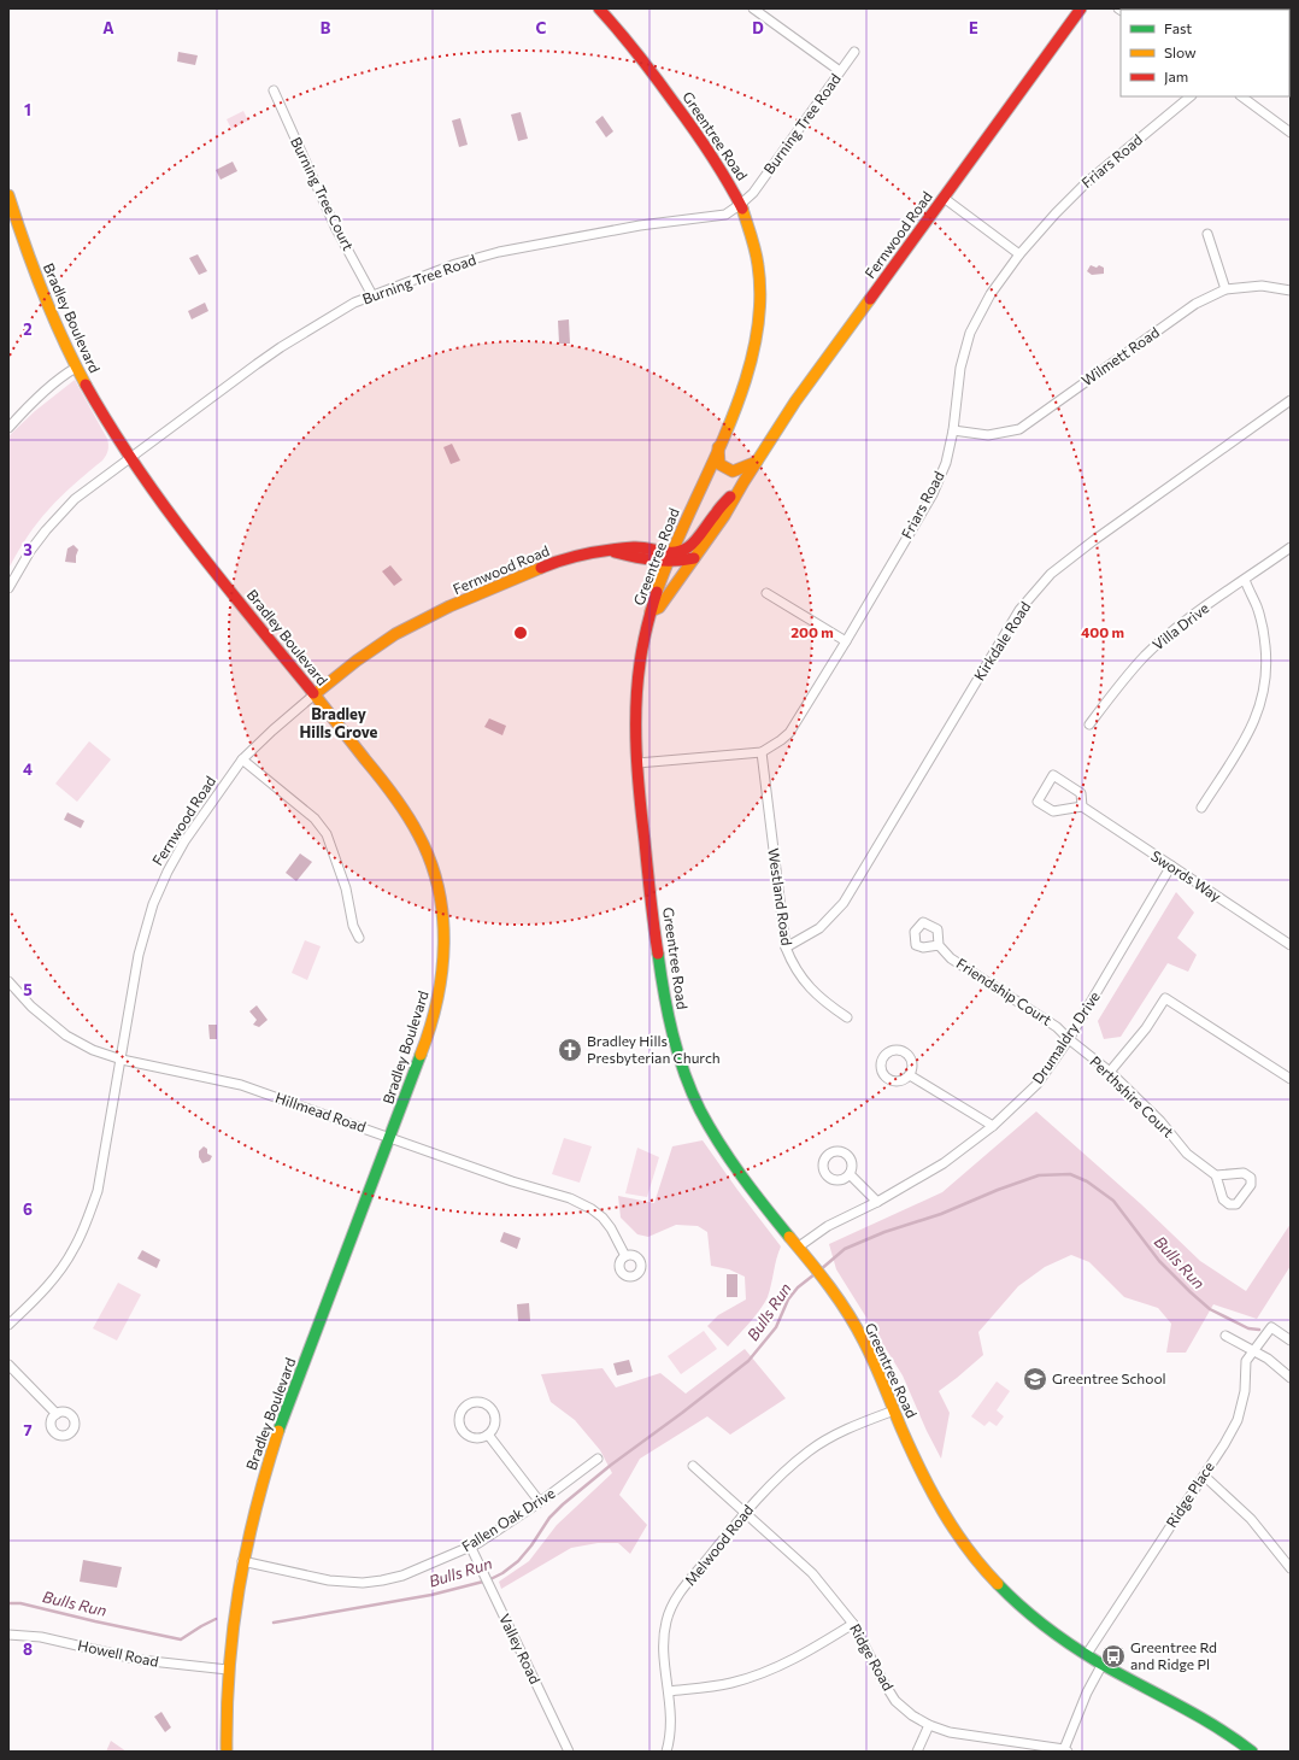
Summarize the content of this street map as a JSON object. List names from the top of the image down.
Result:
{
  "streets": {
    "main road": ["Greentree Road", "Fernwood Road", "Bradley Boulevard"],
    "street": [
      "Burning Tree Road",
      "Friars Road",
      "Burning Tree Court",
      "Wilmett Road",
      "Villa Drive",
      "Kirkdale Road",
      "Swords Way",
      "Westland Road",
      "Friendship Court",
      "Drumaldry Drive",
      "Perthshire Court",
      "Hillmead Road",
      "Ridge Place",
      "Fallen Oak Drive",
      "Melwood Road",
      "Valley Road",
      "Howell Road",
      "Ridge Road"
    ]
  },
  "crossings": [
    ["Burning Tree Road", "Greentree Road"],
    ["Burning Tree Road", "Burning Tree Court"],
    ["Burning Tree Road", "Bradley Boulevard"],
    ["Greentree Road", "Friars Road"],
    ["Greentree Road", "Fernwood Road"],
    ["Greentree Road", "Drumaldry Drive"],
    ["Greentree Road", "Ridge Place"],
    ["Greentree Road", "Melwood Road"],
    ["Friars Road", "Wilmett Road"],
    ["Friars Road", "Westland Road"],
    ["Fernwood Road", "Bradley Boulevard"],
    ["Fernwood Road", "Hillmead Road"],
    ["Bradley Boulevard", "Hillmead Road"],
    ["Bradley Boulevard", "Fallen Oak Drive"],
    ["Bradley Boulevard", "Howell Road"],
    ["Kirkdale Road", "Westland Road"],
    ["Swords Way", "Drumaldry Drive"],
    ["Friendship Court", "Drumaldry Drive"],
    ["Friendship Court", "Perthshire Court"],
    ["Drumaldry Drive", "Perthshire Court"],
    ["Fallen Oak Drive", "Valley Road"],
    ["Melwood Road", "Ridge Road"]
  ],
  "districts": ["Bradley Hills Grove"],
  "water": ["Bulls Run"],
  "places": {
    "church": ["Bradley Hills Presbyterian Church"],
    "school or university": ["Greentree School"],
    "bus stop": ["Greentree Rd and Ridge Pl"]
  },
  "legend": ["Fast", "Slow", "Jam"],
  "grid": {
    "columns": [
      "A",
      "B",
      "C",
      "D",
      "E"
    ],
    "rows": [
      "1",
      "2",
      "3",
      "4",
      "5",
      "6",
      "7",
      "8"
    ]
  },
  "rings": ["200 m", "400 m"]
}
